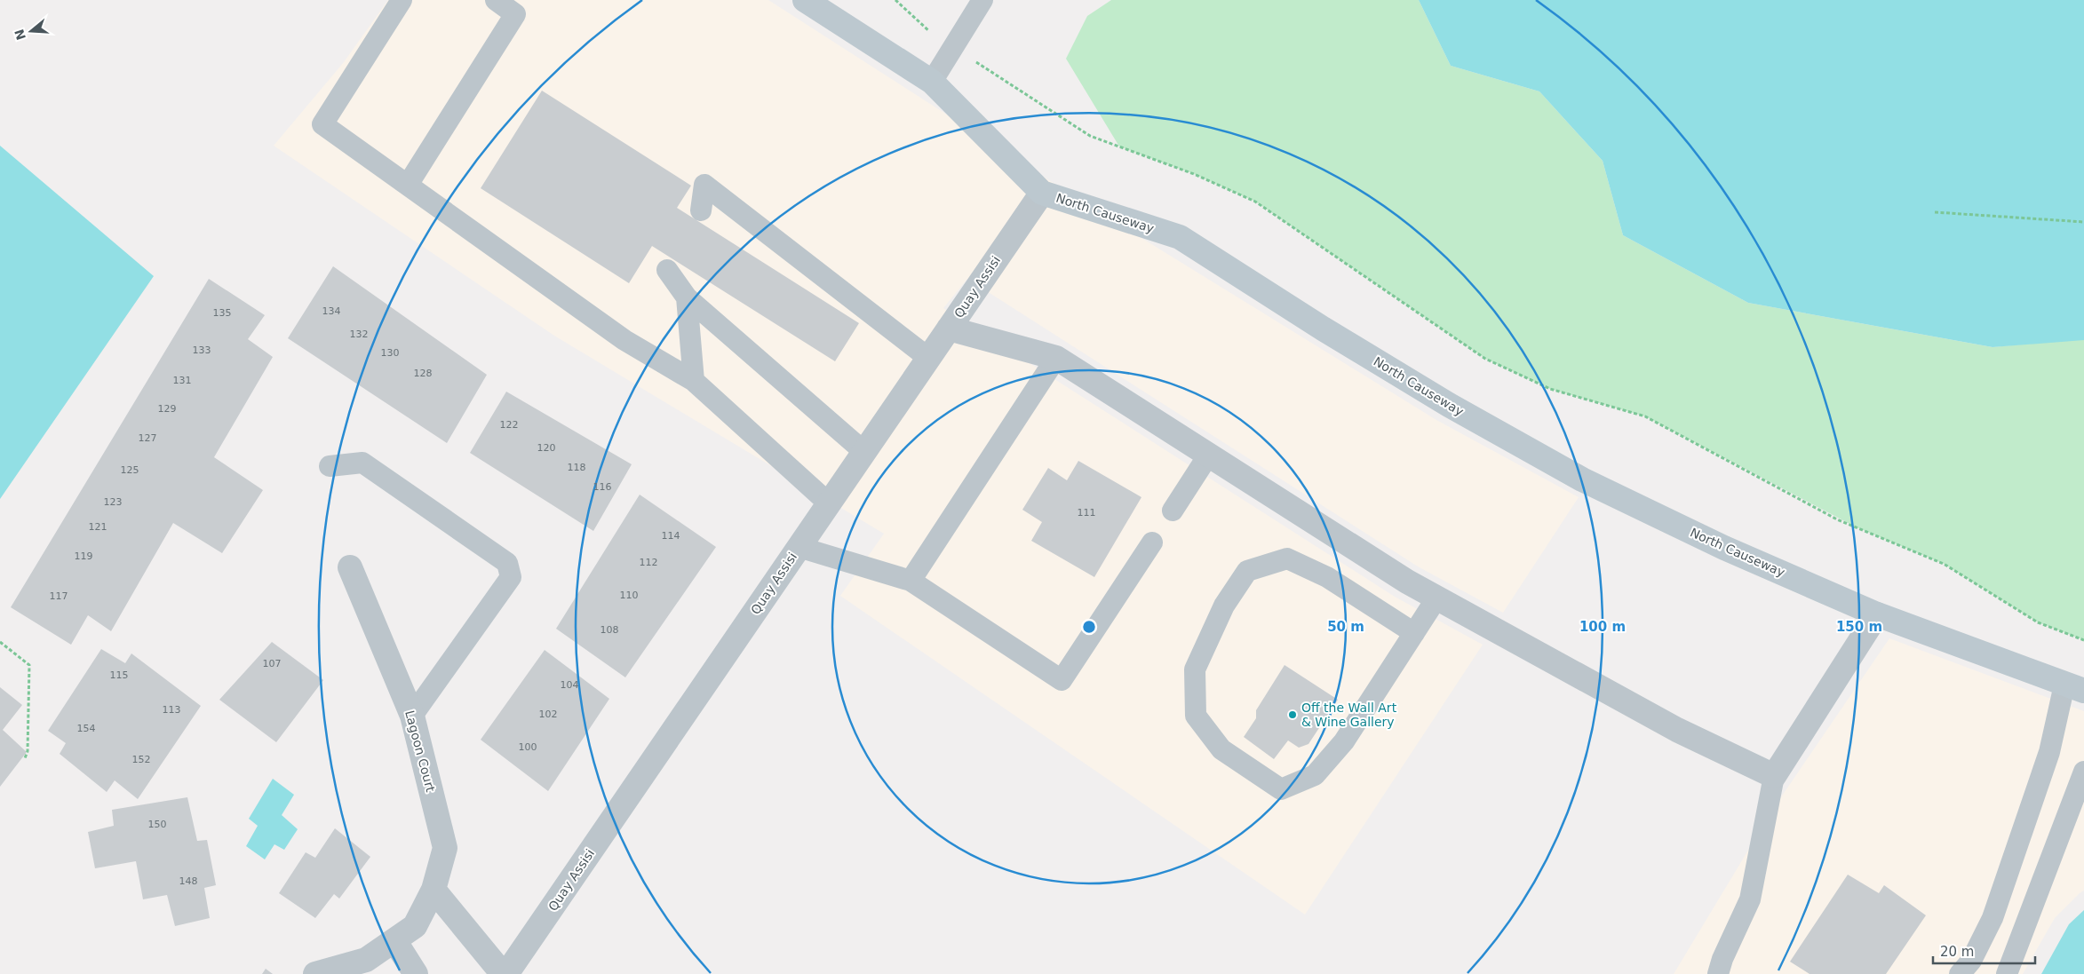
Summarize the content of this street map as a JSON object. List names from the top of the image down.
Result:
{
  "streets": {
    "main road": ["North Causeway"],
    "street": ["Quay Assisi", "Lagoon Court"]
  },
  "crossings": [
    ["North Causeway", "Quay Assisi"]
  ],
  "places": ["Off the Wall Art & Wine Gallery"],
  "house_numbers": [
    "134",
    "135",
    "132",
    "133",
    "130",
    "128",
    "131",
    "129",
    "122",
    "127",
    "120",
    "118",
    "125",
    "116",
    "123",
    "111",
    "121",
    "114",
    "119",
    "112",
    "110",
    "117",
    "108",
    "107",
    "115",
    "104",
    "113",
    "102",
    "154",
    "100",
    "152",
    "150",
    "148"
  ],
  "scale_bar": "20 m",
  "north": "left",
  "rings": ["50 m", "100 m", "150 m"]
}
